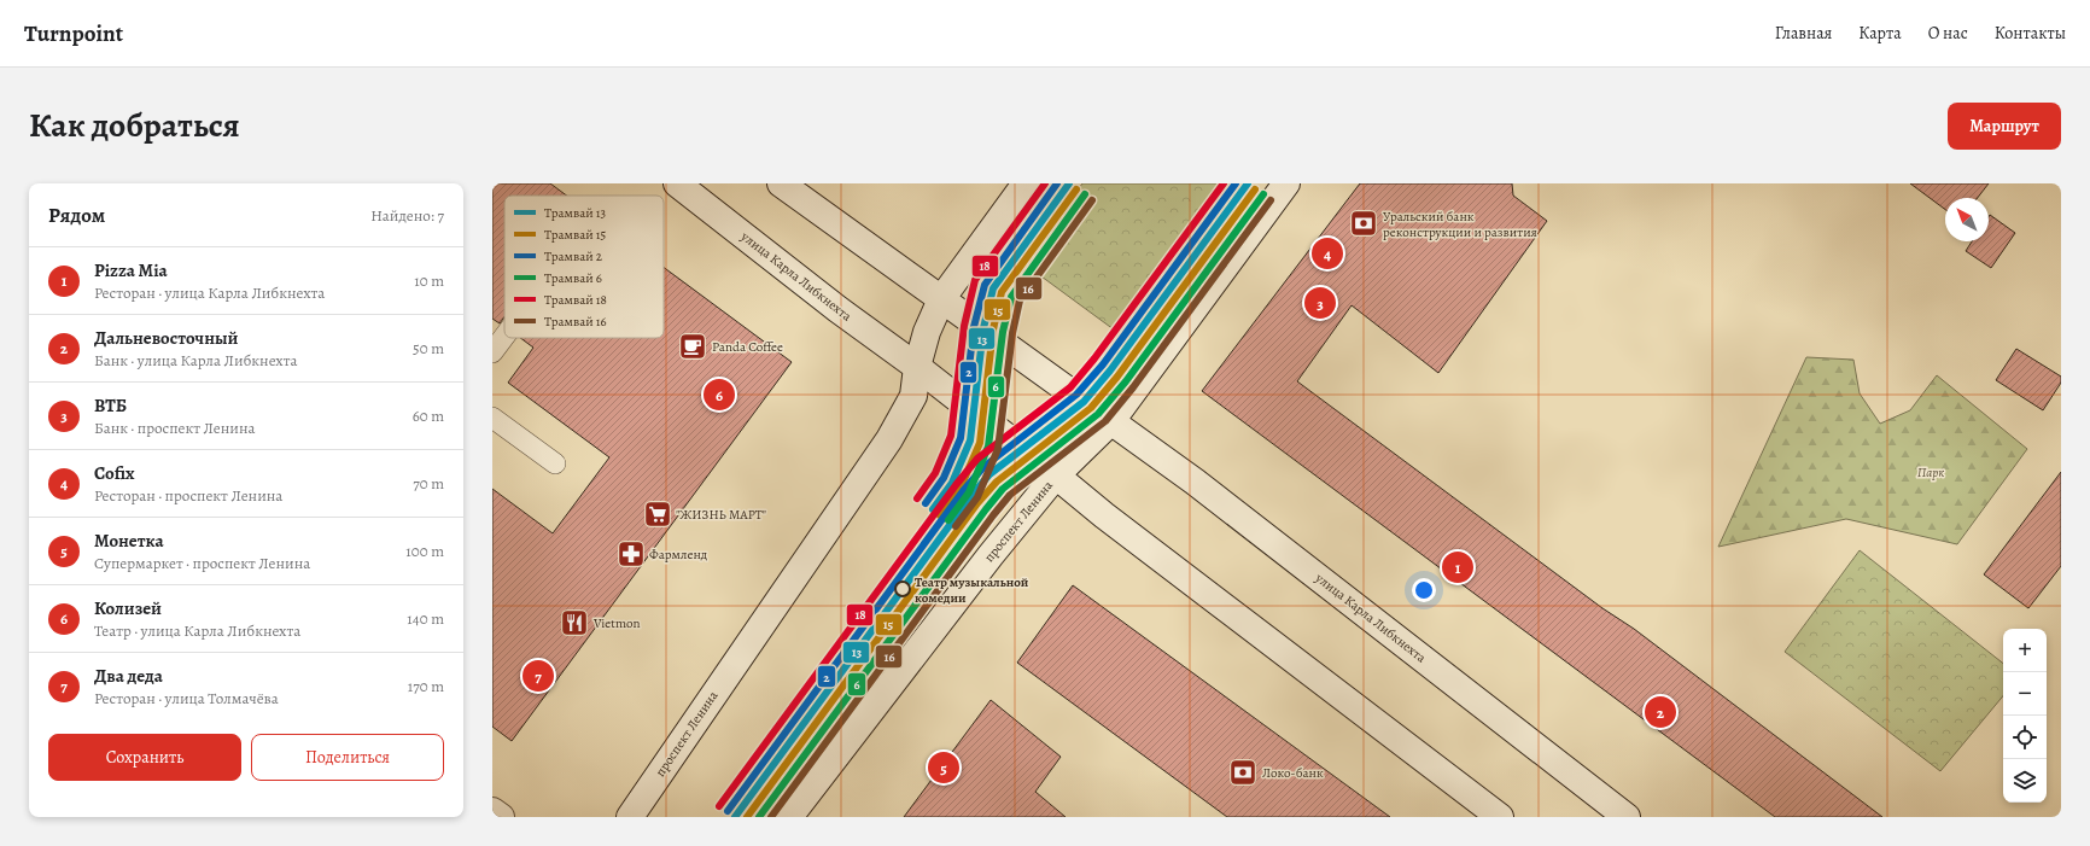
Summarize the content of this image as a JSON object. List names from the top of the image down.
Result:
{
  "streets": {
    "main road": ["улица Карла Либкнехта", "проспект Ленина"]
  },
  "crossings": [
    ["улица Карла Либкнехта", "проспект Ленина"]
  ],
  "parks": ["Парк"],
  "places": {
    "bank": ["Уральский банк реконструкции и развития", "Локо-банк"],
    "cafe": ["Panda Coffee"],
    "supermarket": ["\"ЖИЗНЬ МАРТ\""],
    "pharmacy": ["Фармленд"],
    "other": ["Театр музыкальной комедии"],
    "restaurant": ["Vietmon"]
  },
  "lines": [
    "tram line 13",
    "tram line 2",
    "tram line 18",
    "tram line 15",
    "tram line 6",
    "tram line 16"
  ],
  "legend": [
    "Трамвай 13",
    "Трамвай 15",
    "Трамвай 2",
    "Трамвай 6",
    "Трамвай 18",
    "Трамвай 16"
  ],
  "north": "top left",
  "page": {
    "header": "Turnpoint",
    "nav": [
      "Главная",
      "Карта",
      "О нас",
      "Контакты"
    ],
    "title": "Как добраться",
    "buttons": [
      "Маршрут",
      ["Сохранить", "Поделиться"]
    ],
    "heading": ["Рядом", "Найдено: 7"],
    "pins": [
      "4",
      "3",
      "6",
      "1",
      "7",
      "2",
      "5"
    ],
    "list": [
      {
        "mark": "1",
        "name": "Pizza Mia",
        "note": "Ресторан · улица Карла Либкнехта",
        "value": "10 m"
      },
      {
        "mark": "2",
        "name": "Дальневосточный",
        "note": "Банк · улица Карла Либкнехта",
        "value": "50 m"
      },
      {
        "mark": "3",
        "name": "ВТБ",
        "note": "Банк · проспект Ленина",
        "value": "60 m"
      },
      {
        "mark": "4",
        "name": "Cofix",
        "note": "Ресторан · проспект Ленина",
        "value": "70 m"
      },
      {
        "mark": "5",
        "name": "Монетка",
        "note": "Супермаркет · проспект Ленина",
        "value": "100 m"
      },
      {
        "mark": "6",
        "name": "Колизей",
        "note": "Театр · улица Карла Либкнехта",
        "value": "140 m"
      },
      {
        "mark": "7",
        "name": "Два деда",
        "note": "Ресторан · улица Толмачёва",
        "value": "170 m"
      }
    ],
    "map_buttons": ["+", "−"]
  }
}
